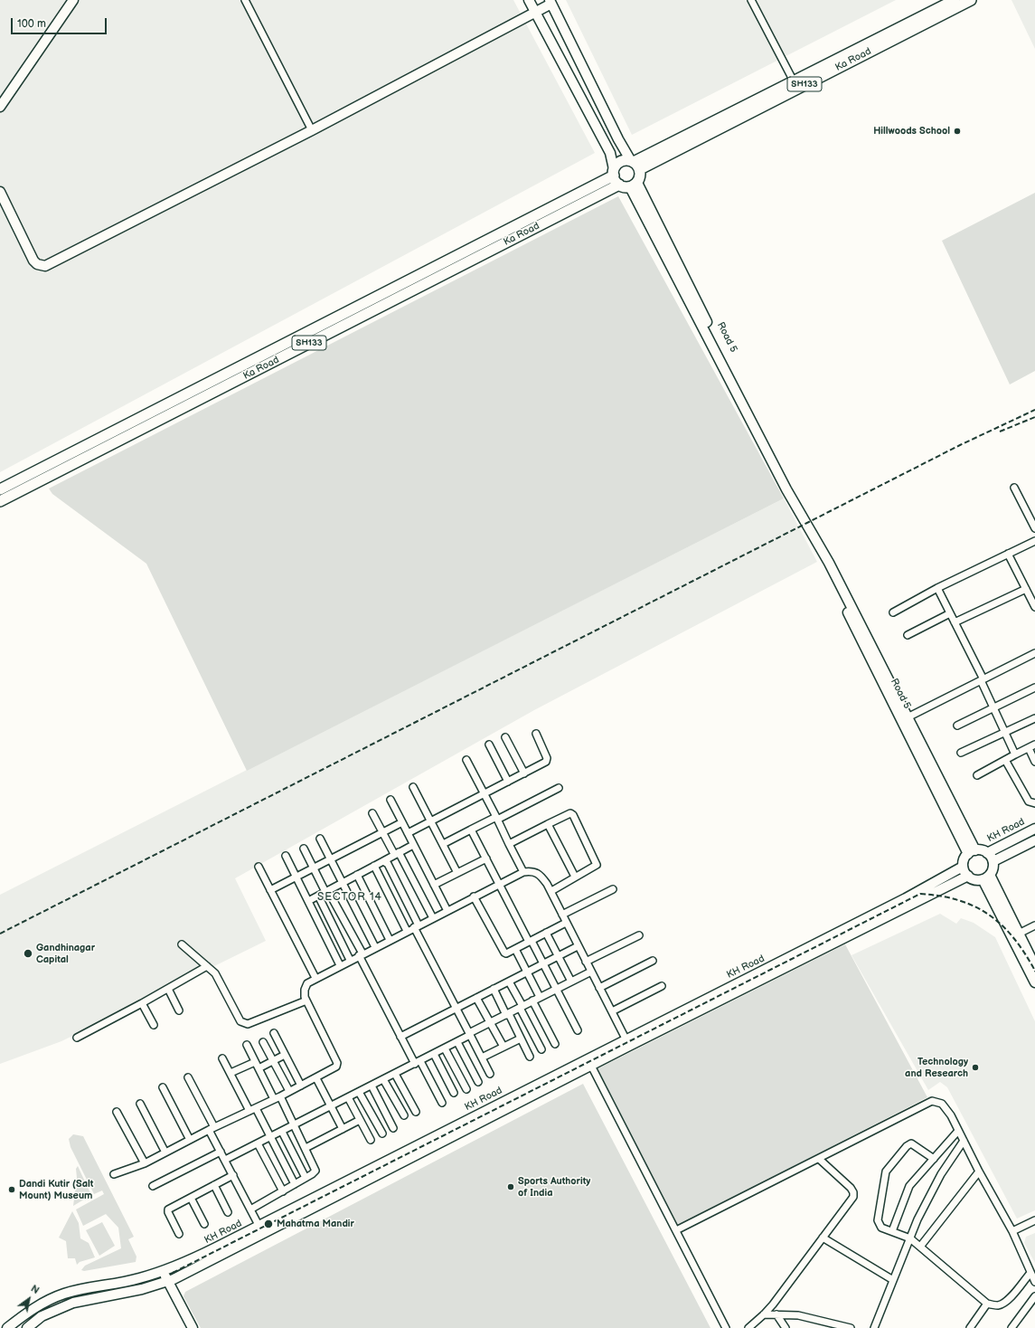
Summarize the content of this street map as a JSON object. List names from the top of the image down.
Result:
{
  "streets": {
    "main road": ["Ka Road", "SH133"],
    "street": ["Road 5", "KH Road"]
  },
  "crossings": [
    ["Ka Road", "SH133"],
    ["Ka Road", "Road 5"],
    ["SH133", "Road 5"],
    ["Road 5", "KH Road"]
  ],
  "districts": ["SECTOR 14"],
  "places": [
    "Hillwoods School",
    "Gandhinagar Capital",
    "Technology and Research",
    "Sports Authority of India",
    "Dandi Kutir (Salt Mount) Museum",
    "Mahatma Mandir"
  ],
  "scale_bar": "100 m",
  "north": "top right"
}
